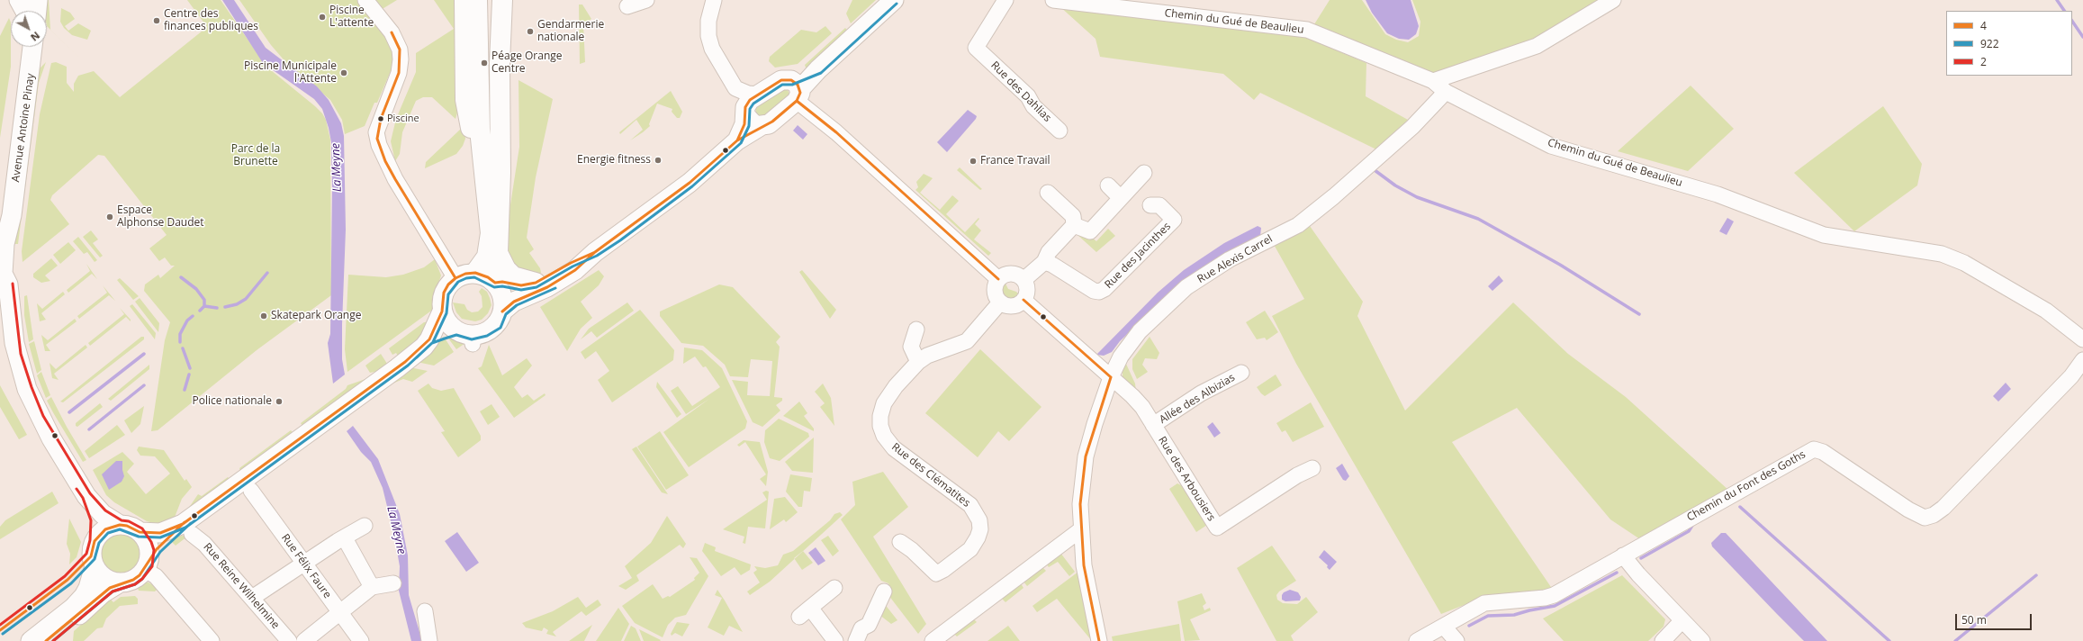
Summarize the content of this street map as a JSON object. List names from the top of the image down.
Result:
{
  "streets": {
    "main road": ["Avenue Antoine Pinay"],
    "street": [
      "Chemin du Gué de Beaulieu",
      "Rue des Dahlias",
      "Rue des Jacinthes",
      "Rue Alexis Carrel",
      "Allée des Albizias",
      "Rue des Clématites",
      "Rue des Arbousiers",
      "Chemin du Font des Goths",
      "Rue Félix Faure",
      "Rue Reine Wilhelmine"
    ]
  },
  "crossings": [
    ["Chemin du Gué de Beaulieu", "Rue Alexis Carrel"],
    ["Rue Alexis Carrel", "Rue des Arbousiers"],
    ["Allée des Albizias", "Rue des Arbousiers"],
    ["Rue des Clématites", "Rue des Arbousiers"]
  ],
  "water": ["La Meyne"],
  "parks": ["Parc de la Brunette"],
  "places": [
    "Piscine L'attente",
    "Centre des finances publiques",
    "Gendarmerie nationale",
    "Péage Orange Centre",
    "Piscine Municipale l'Attente",
    "Piscine",
    "Energie fitness",
    "France Travail",
    "Espace Alphonse Daudet",
    "Skatepark Orange",
    "Police nationale"
  ],
  "lines": ["transit line 922", "transit line 4", "transit line 2"],
  "legend": ["4", "922", "2"],
  "scale_bar": "50 m",
  "north": "bottom right"
}
